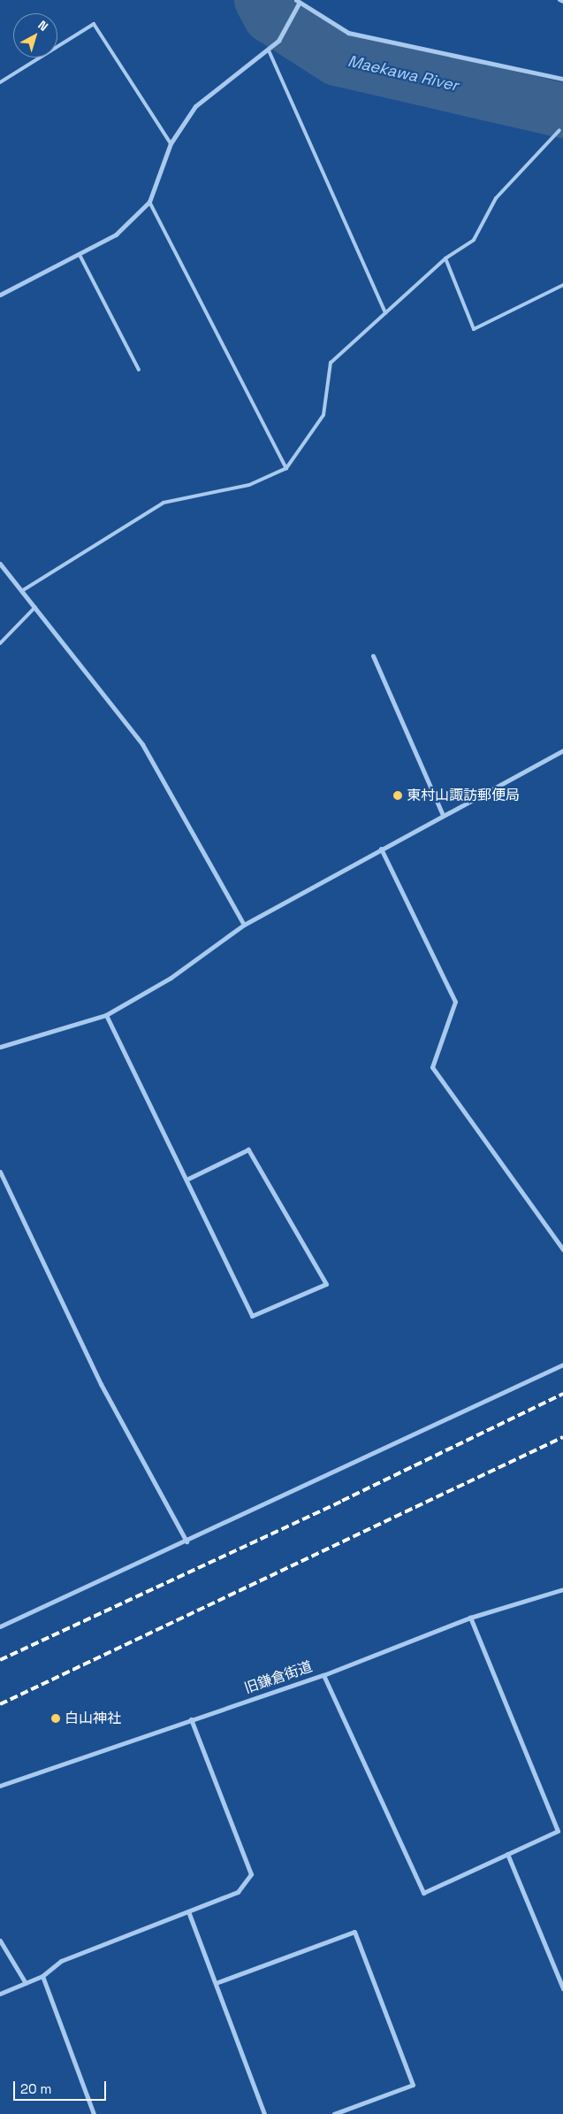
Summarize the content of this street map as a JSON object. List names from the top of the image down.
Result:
{
  "streets": {
    "street": ["旧鎌倉街道"]
  },
  "water": ["Maekawa River"],
  "places": ["東村山諏訪郵便局", "白山神社"],
  "scale_bar": "20 m",
  "north": "top right"
}
